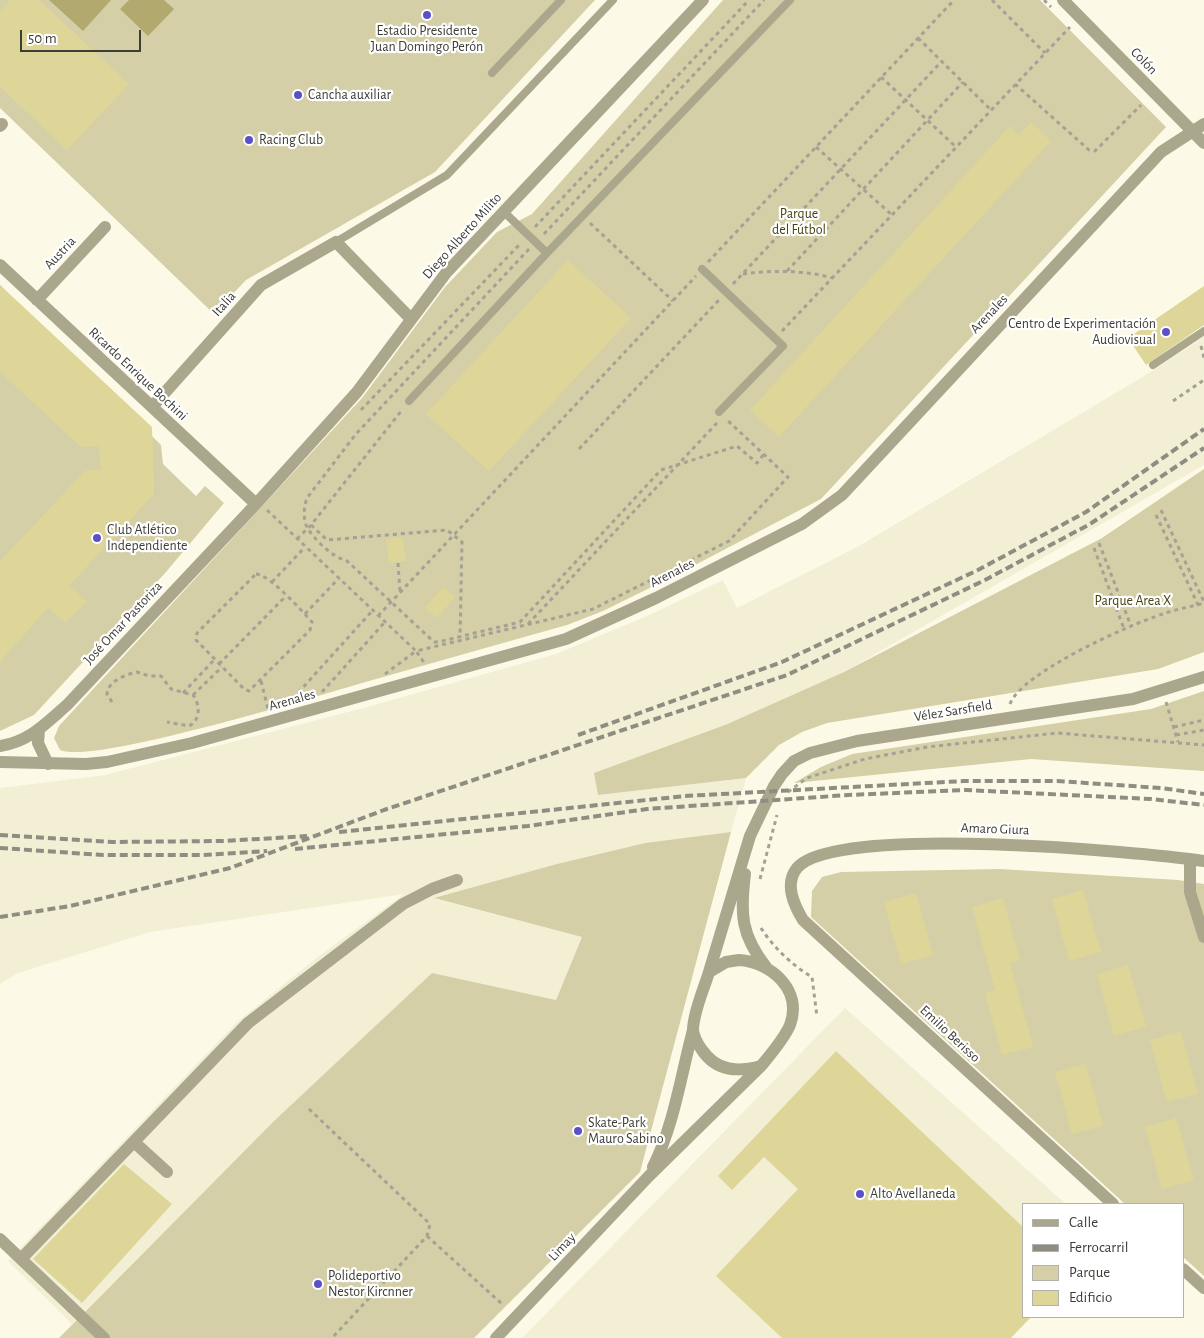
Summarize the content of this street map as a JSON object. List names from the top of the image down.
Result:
{
  "streets": {
    "street": [
      "Colón",
      "Diego Alberto Milito",
      "Austria",
      "Italia",
      "Arenales",
      "Ricardo Enrique Bochini",
      "José Omar Pastoriza",
      "Vélez Sarsfield",
      "Amaro Giura",
      "Emilio Berisso",
      "Limay"
    ]
  },
  "crossings": [
    ["Colón", "Arenales"],
    ["Diego Alberto Milito", "Ricardo Enrique Bochini"],
    ["Diego Alberto Milito", "José Omar Pastoriza"],
    ["Austria", "Ricardo Enrique Bochini"],
    ["Italia", "Ricardo Enrique Bochini"],
    ["Ricardo Enrique Bochini", "José Omar Pastoriza"],
    ["Vélez Sarsfield", "Limay"],
    ["Amaro Giura", "Emilio Berisso"]
  ],
  "parks": ["Parque del Fútbol", "Parque Area X"],
  "places": [
    "Estadio Presidente Juan Domingo Perón",
    "Cancha auxiliar",
    "Racing Club",
    "Centro de Experimentación Audiovisual",
    "Club Atlético Independiente",
    "Skate-Park Mauro Sabino",
    "Alto Avellaneda",
    "Polideportivo Nestor Kircnner"
  ],
  "legend": [
    "Calle",
    "Ferrocarril",
    "Parque",
    "Edificio"
  ],
  "scale_bar": "50 m"
}
